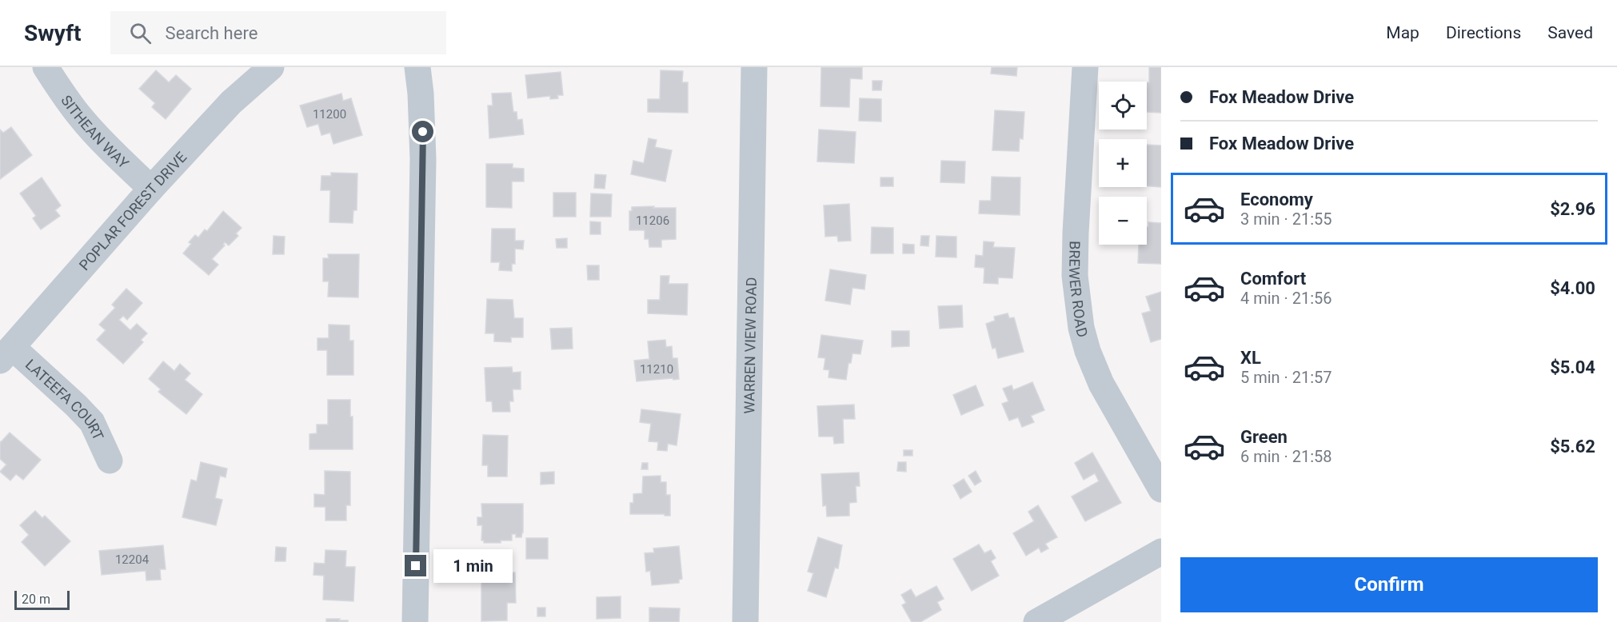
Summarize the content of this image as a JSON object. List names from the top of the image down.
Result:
{
  "streets": {
    "street": [
      "SITHEAN WAY",
      "POPLAR FOREST DRIVE",
      "BREWER ROAD",
      "WARREN VIEW ROAD",
      "LATEEFA COURT"
    ]
  },
  "crossings": [
    ["SITHEAN WAY", "POPLAR FOREST DRIVE"],
    ["POPLAR FOREST DRIVE", "LATEEFA COURT"]
  ],
  "house_numbers": [
    "11200",
    "11206",
    "11210",
    "12204"
  ],
  "scale_bar": "20 m",
  "page": {
    "header": "Swyft",
    "search": "Search here",
    "nav": ["Map", "Directions", "Saved"],
    "banner": ["Fox Meadow Drive", "Fox Meadow Drive"],
    "map_buttons": ["+", "−"],
    "list": [
      {
        "name": "Economy",
        "note": "3 min · 21:55",
        "value": "$2.96"
      },
      {
        "name": "Comfort",
        "note": "4 min · 21:56",
        "value": "$4.00"
      },
      {
        "name": "XL",
        "note": "5 min · 21:57",
        "value": "$5.04"
      },
      {
        "name": "Green",
        "note": "6 min · 21:58",
        "value": "$5.62"
      }
    ],
    "buttons": "Confirm",
    "bubble": "1 min",
    "scale": "20 m"
  }
}
